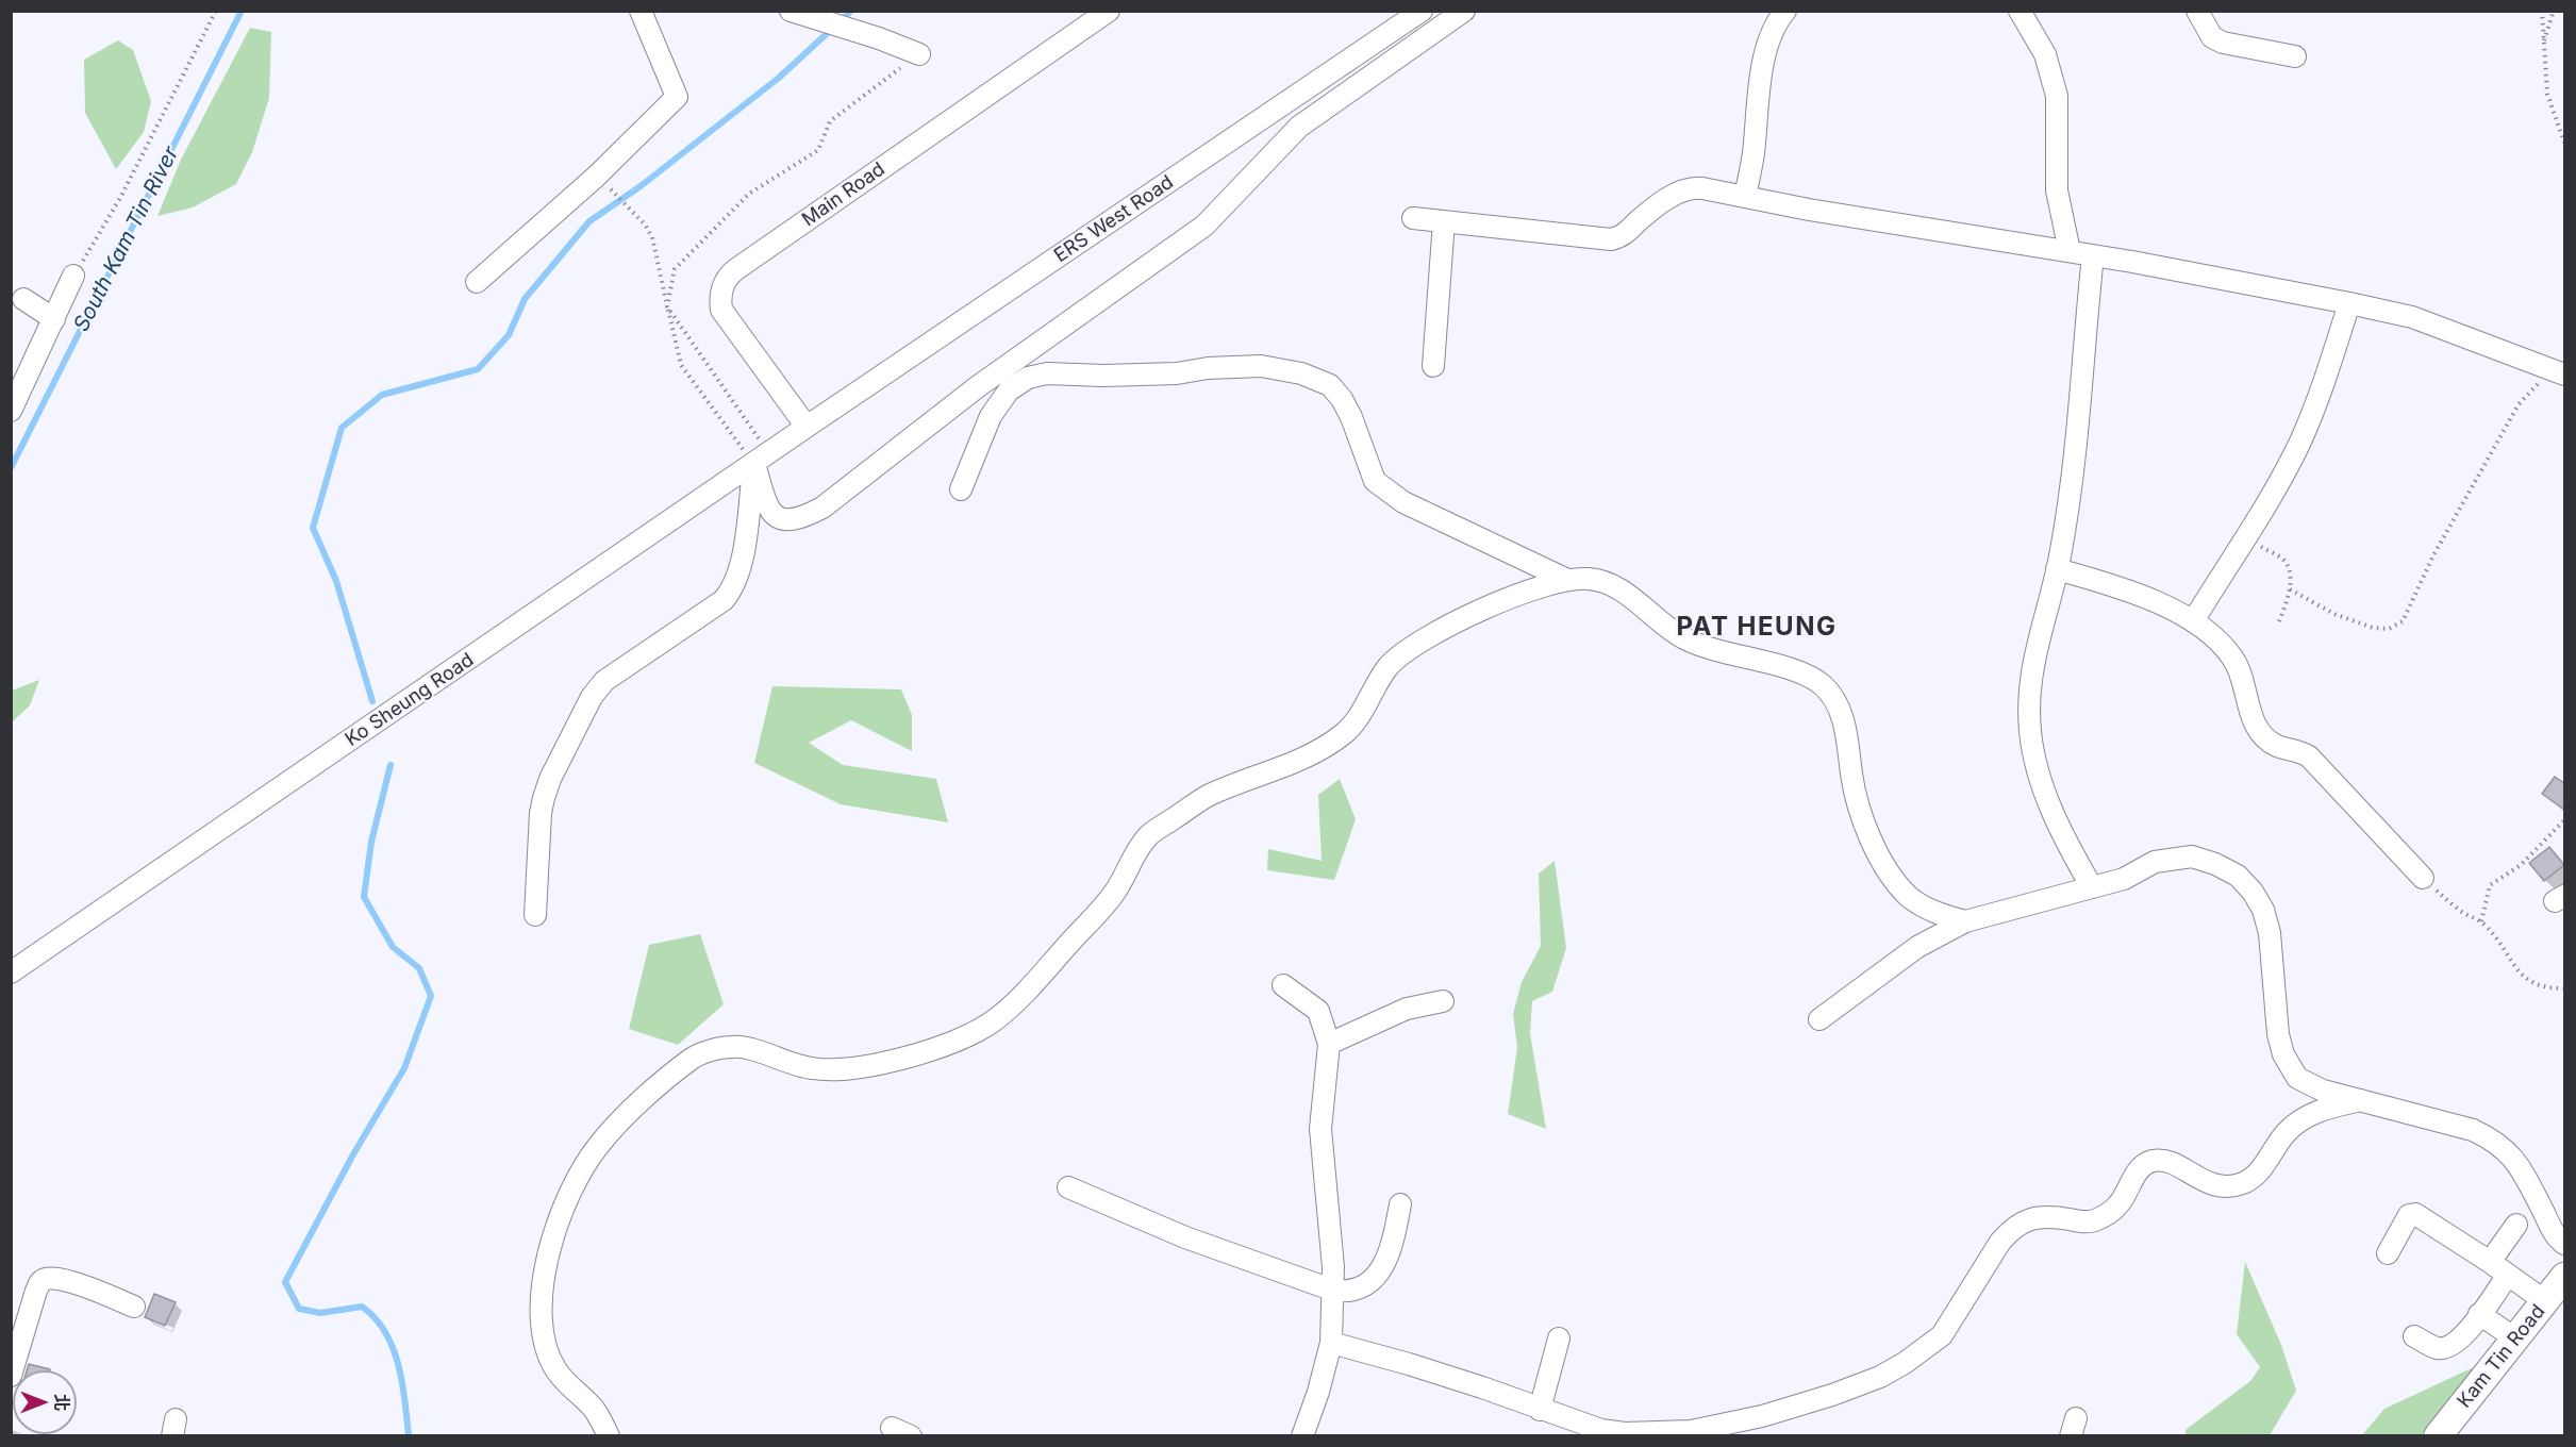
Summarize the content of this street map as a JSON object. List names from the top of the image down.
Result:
{
  "streets": {
    "main road": ["Kam Tin Road"],
    "street": ["Main Road", "ERS West Road", "Ko Sheung Road"]
  },
  "crossings": [
    ["Main Road", "ERS West Road"],
    ["Main Road", "Ko Sheung Road"],
    ["ERS West Road", "Ko Sheung Road"]
  ],
  "districts": ["PAT HEUNG"],
  "water": ["South Kam Tin River"],
  "north": "right"
}
